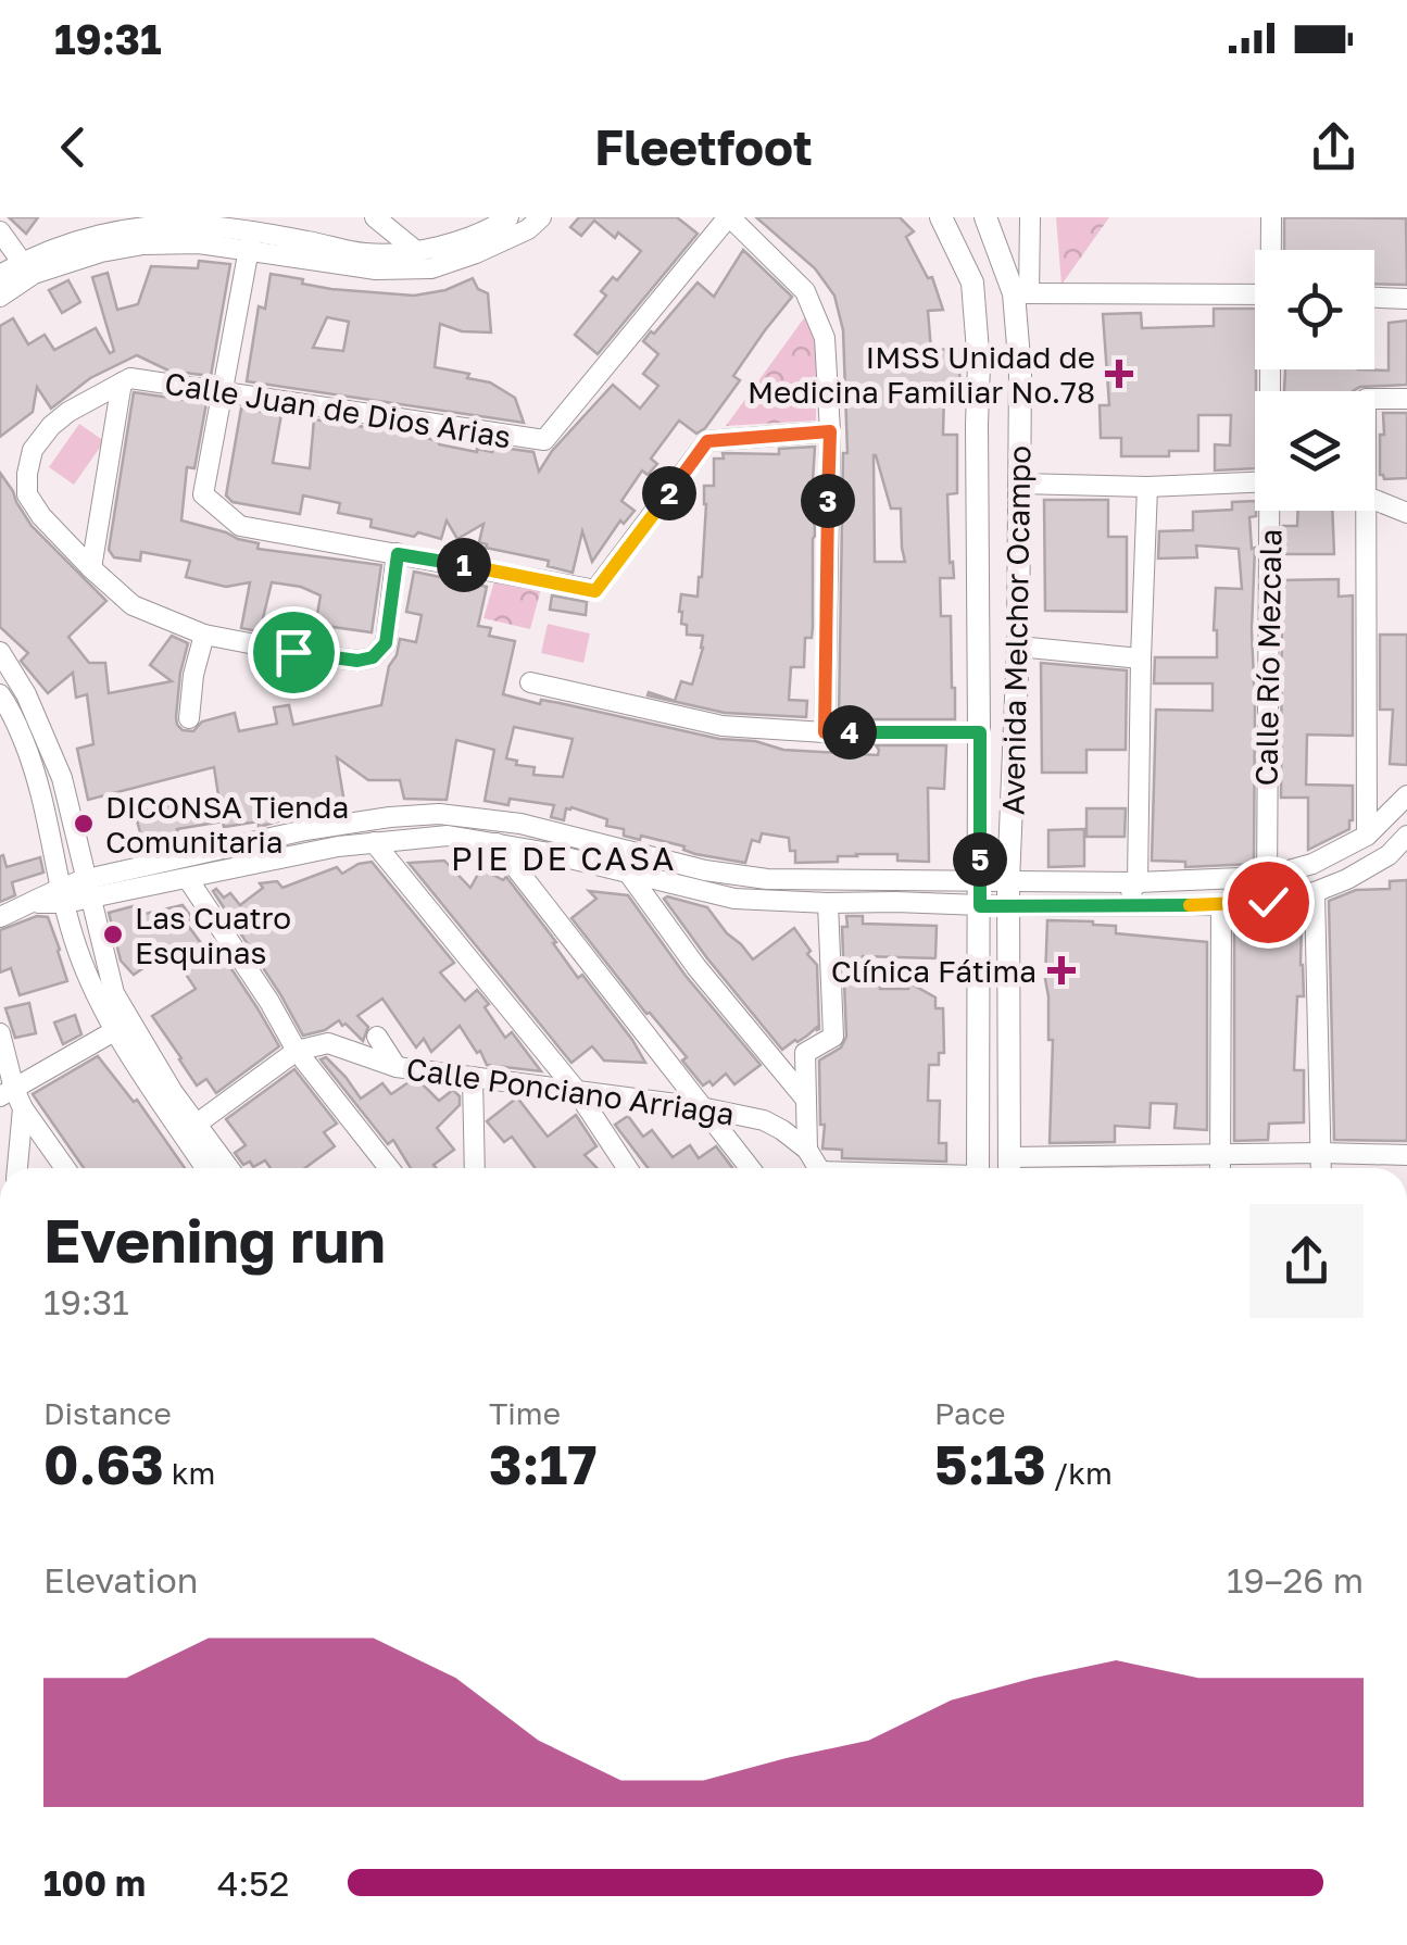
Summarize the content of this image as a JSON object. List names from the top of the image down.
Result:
{
  "streets": {
    "main road": ["Avenida Melchor Ocampo"],
    "street": ["Calle Juan de Dios Arias", "Calle Río Mezcala", "Calle Ponciano Arriaga"]
  },
  "districts": ["PIE DE CASA"],
  "places": {
    "health": ["IMSS Unidad de Medicina Familiar No.78", "Clínica Fátima"],
    "other": ["DICONSA Tienda Comunitaria", "Las Cuatro Esquinas"]
  },
  "page": {
    "status": "19:31",
    "header": "Fleetfoot",
    "pins": [
      "2",
      "3",
      "1",
      "4",
      "5"
    ],
    "heading": ["Evening run", "19:31"],
    "stats": [
      ["Distance", "0.63 km"],
      ["Time", "3:17"],
      ["Pace", "5:13 /km"]
    ],
    "chart": ["Elevation", "19–26 m"],
    "list": [
      {
        "name": "100 m",
        "note": "4:52"
      }
    ]
  }
}
